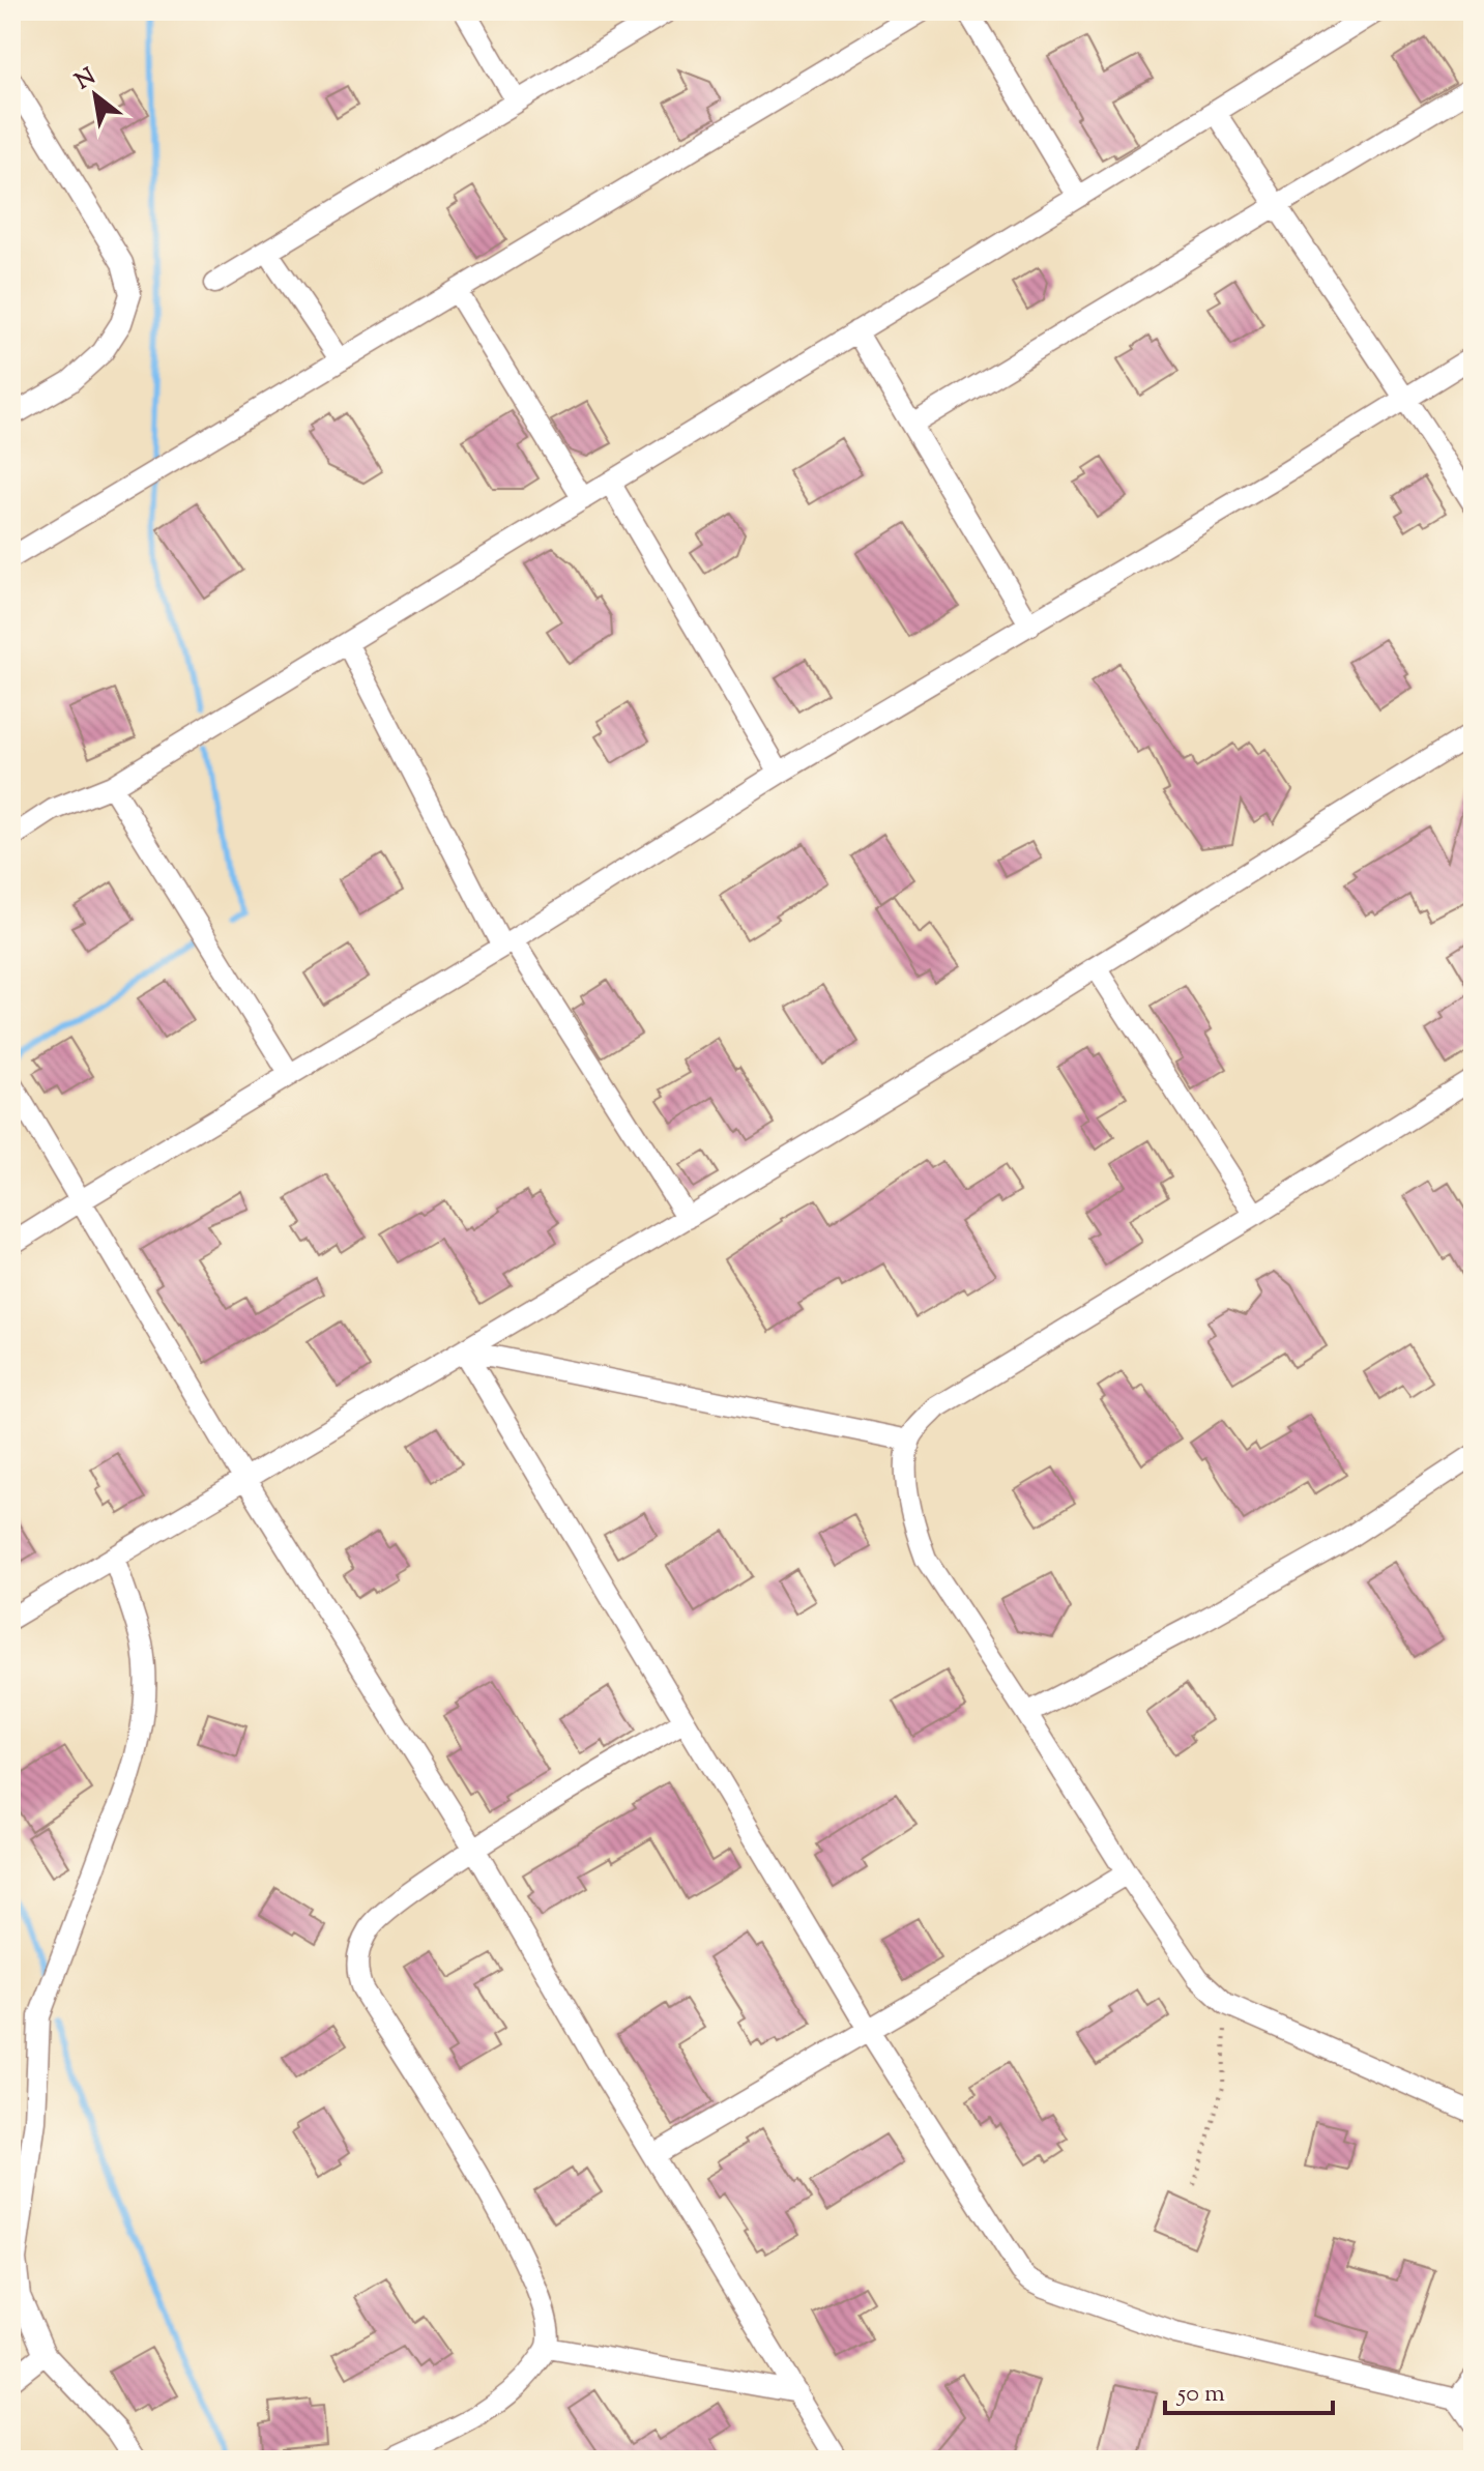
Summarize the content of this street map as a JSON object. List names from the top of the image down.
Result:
{
  "scale_bar": "50 m",
  "north": "top left"
}
